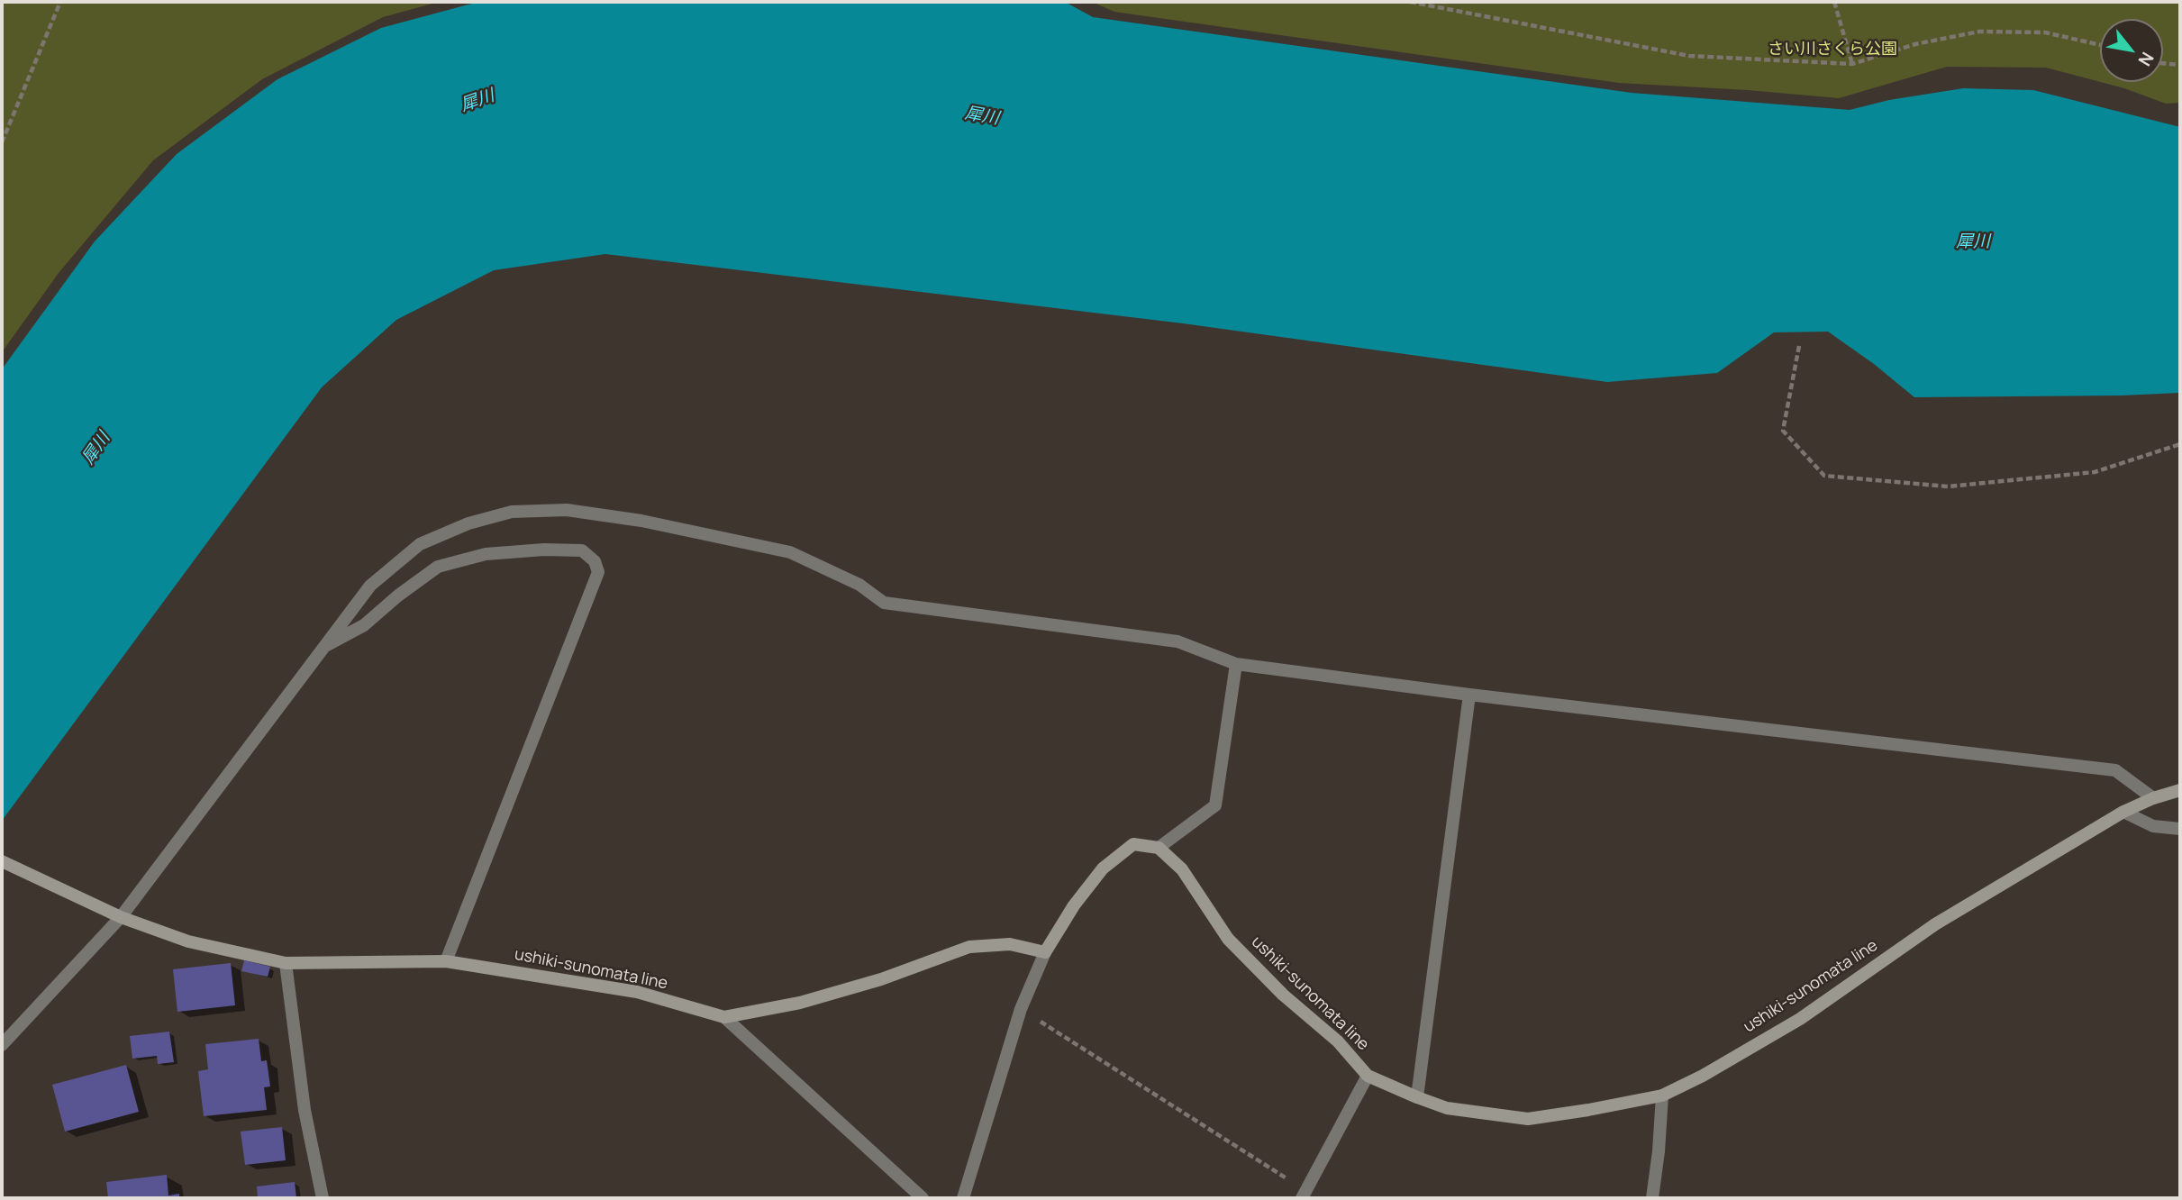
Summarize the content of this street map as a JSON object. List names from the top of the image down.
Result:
{
  "streets": {
    "main road": ["ushiki-sunomata line"]
  },
  "water": ["犀川"],
  "parks": ["さい川さくら公園"],
  "north": "bottom right"
}
